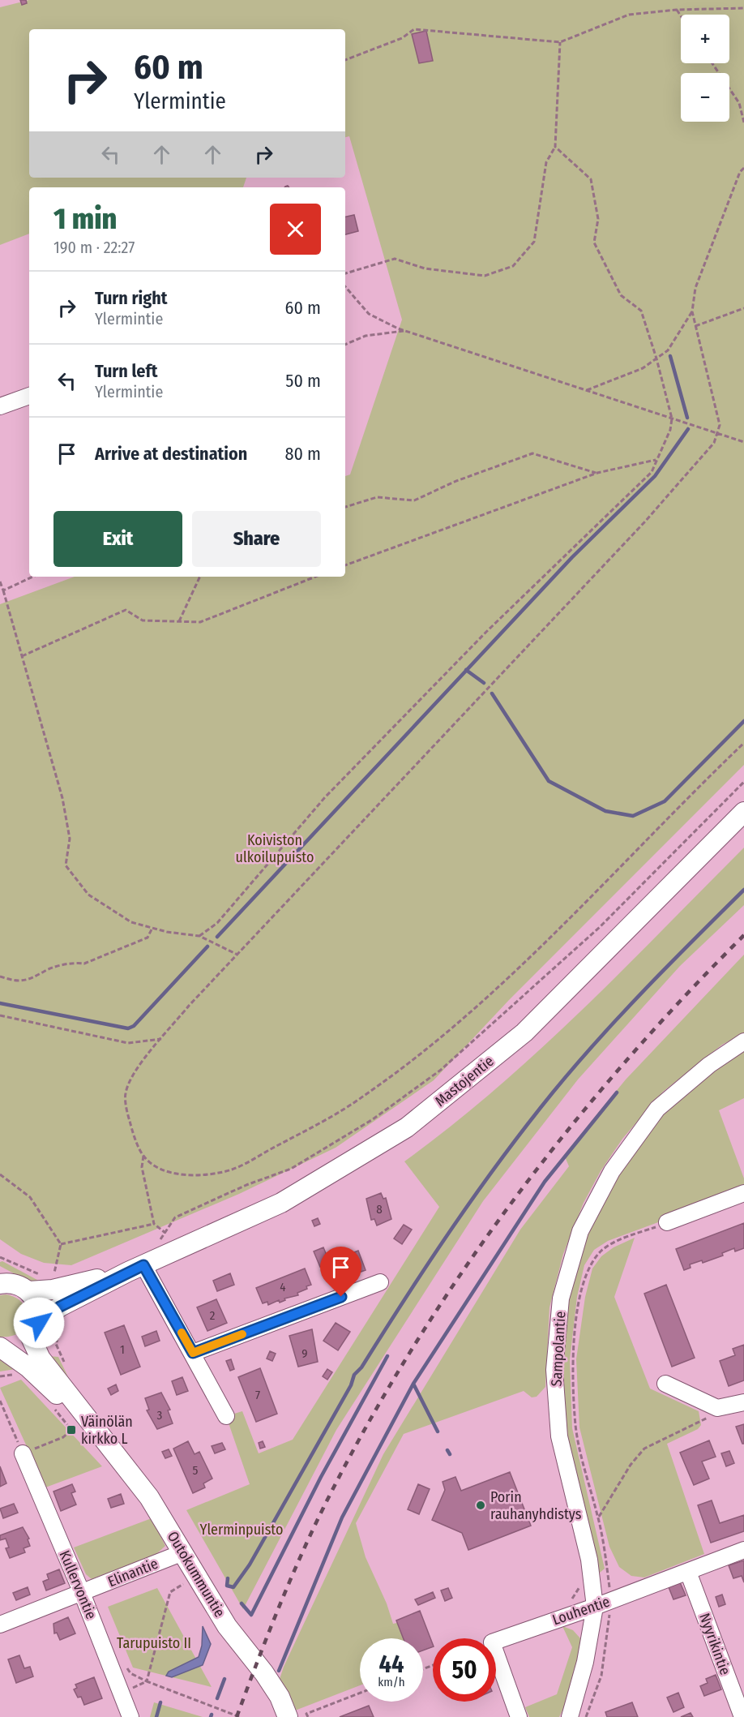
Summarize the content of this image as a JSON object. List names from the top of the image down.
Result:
{
  "streets": {
    "main road": ["Mastojentie", "Outokummuntie"],
    "street": [
      "Sampolantie",
      "Elinantie",
      "Kullervontie",
      "Louhentie",
      "Nyyrikintie"
    ]
  },
  "crossings": [
    ["Mastojentie", "Outokummuntie"],
    ["Sampolantie", "Louhentie"],
    ["Elinantie", "Outokummuntie"],
    ["Elinantie", "Kullervontie"],
    ["Louhentie", "Nyyrikintie"]
  ],
  "parks": ["Koiviston ulkoilupuisto", "Ylerminpuisto", "Tarupuisto II"],
  "places": {
    "transit": ["Väinölän kirkko L"],
    "other": ["Porin rauhanyhdistys"]
  },
  "house_numbers": [
    "8",
    "4",
    "2",
    "1",
    "9",
    "7",
    "3",
    "5"
  ],
  "page": {
    "map_buttons": ["+", "−"],
    "turn": ["60 m", "Ylermintie"],
    "heading": ["1 min", "190 m · 22:27"],
    "list": [
      {
        "name": "Turn right",
        "note": "Ylermintie",
        "value": "60 m"
      },
      {
        "name": "Turn left",
        "note": "Ylermintie",
        "value": "50 m"
      },
      {
        "name": "Arrive at destination",
        "value": "80 m"
      }
    ],
    "buttons": ["Exit", "Share"],
    "speed": "44 km/h",
    "limit": "50"
  }
}
